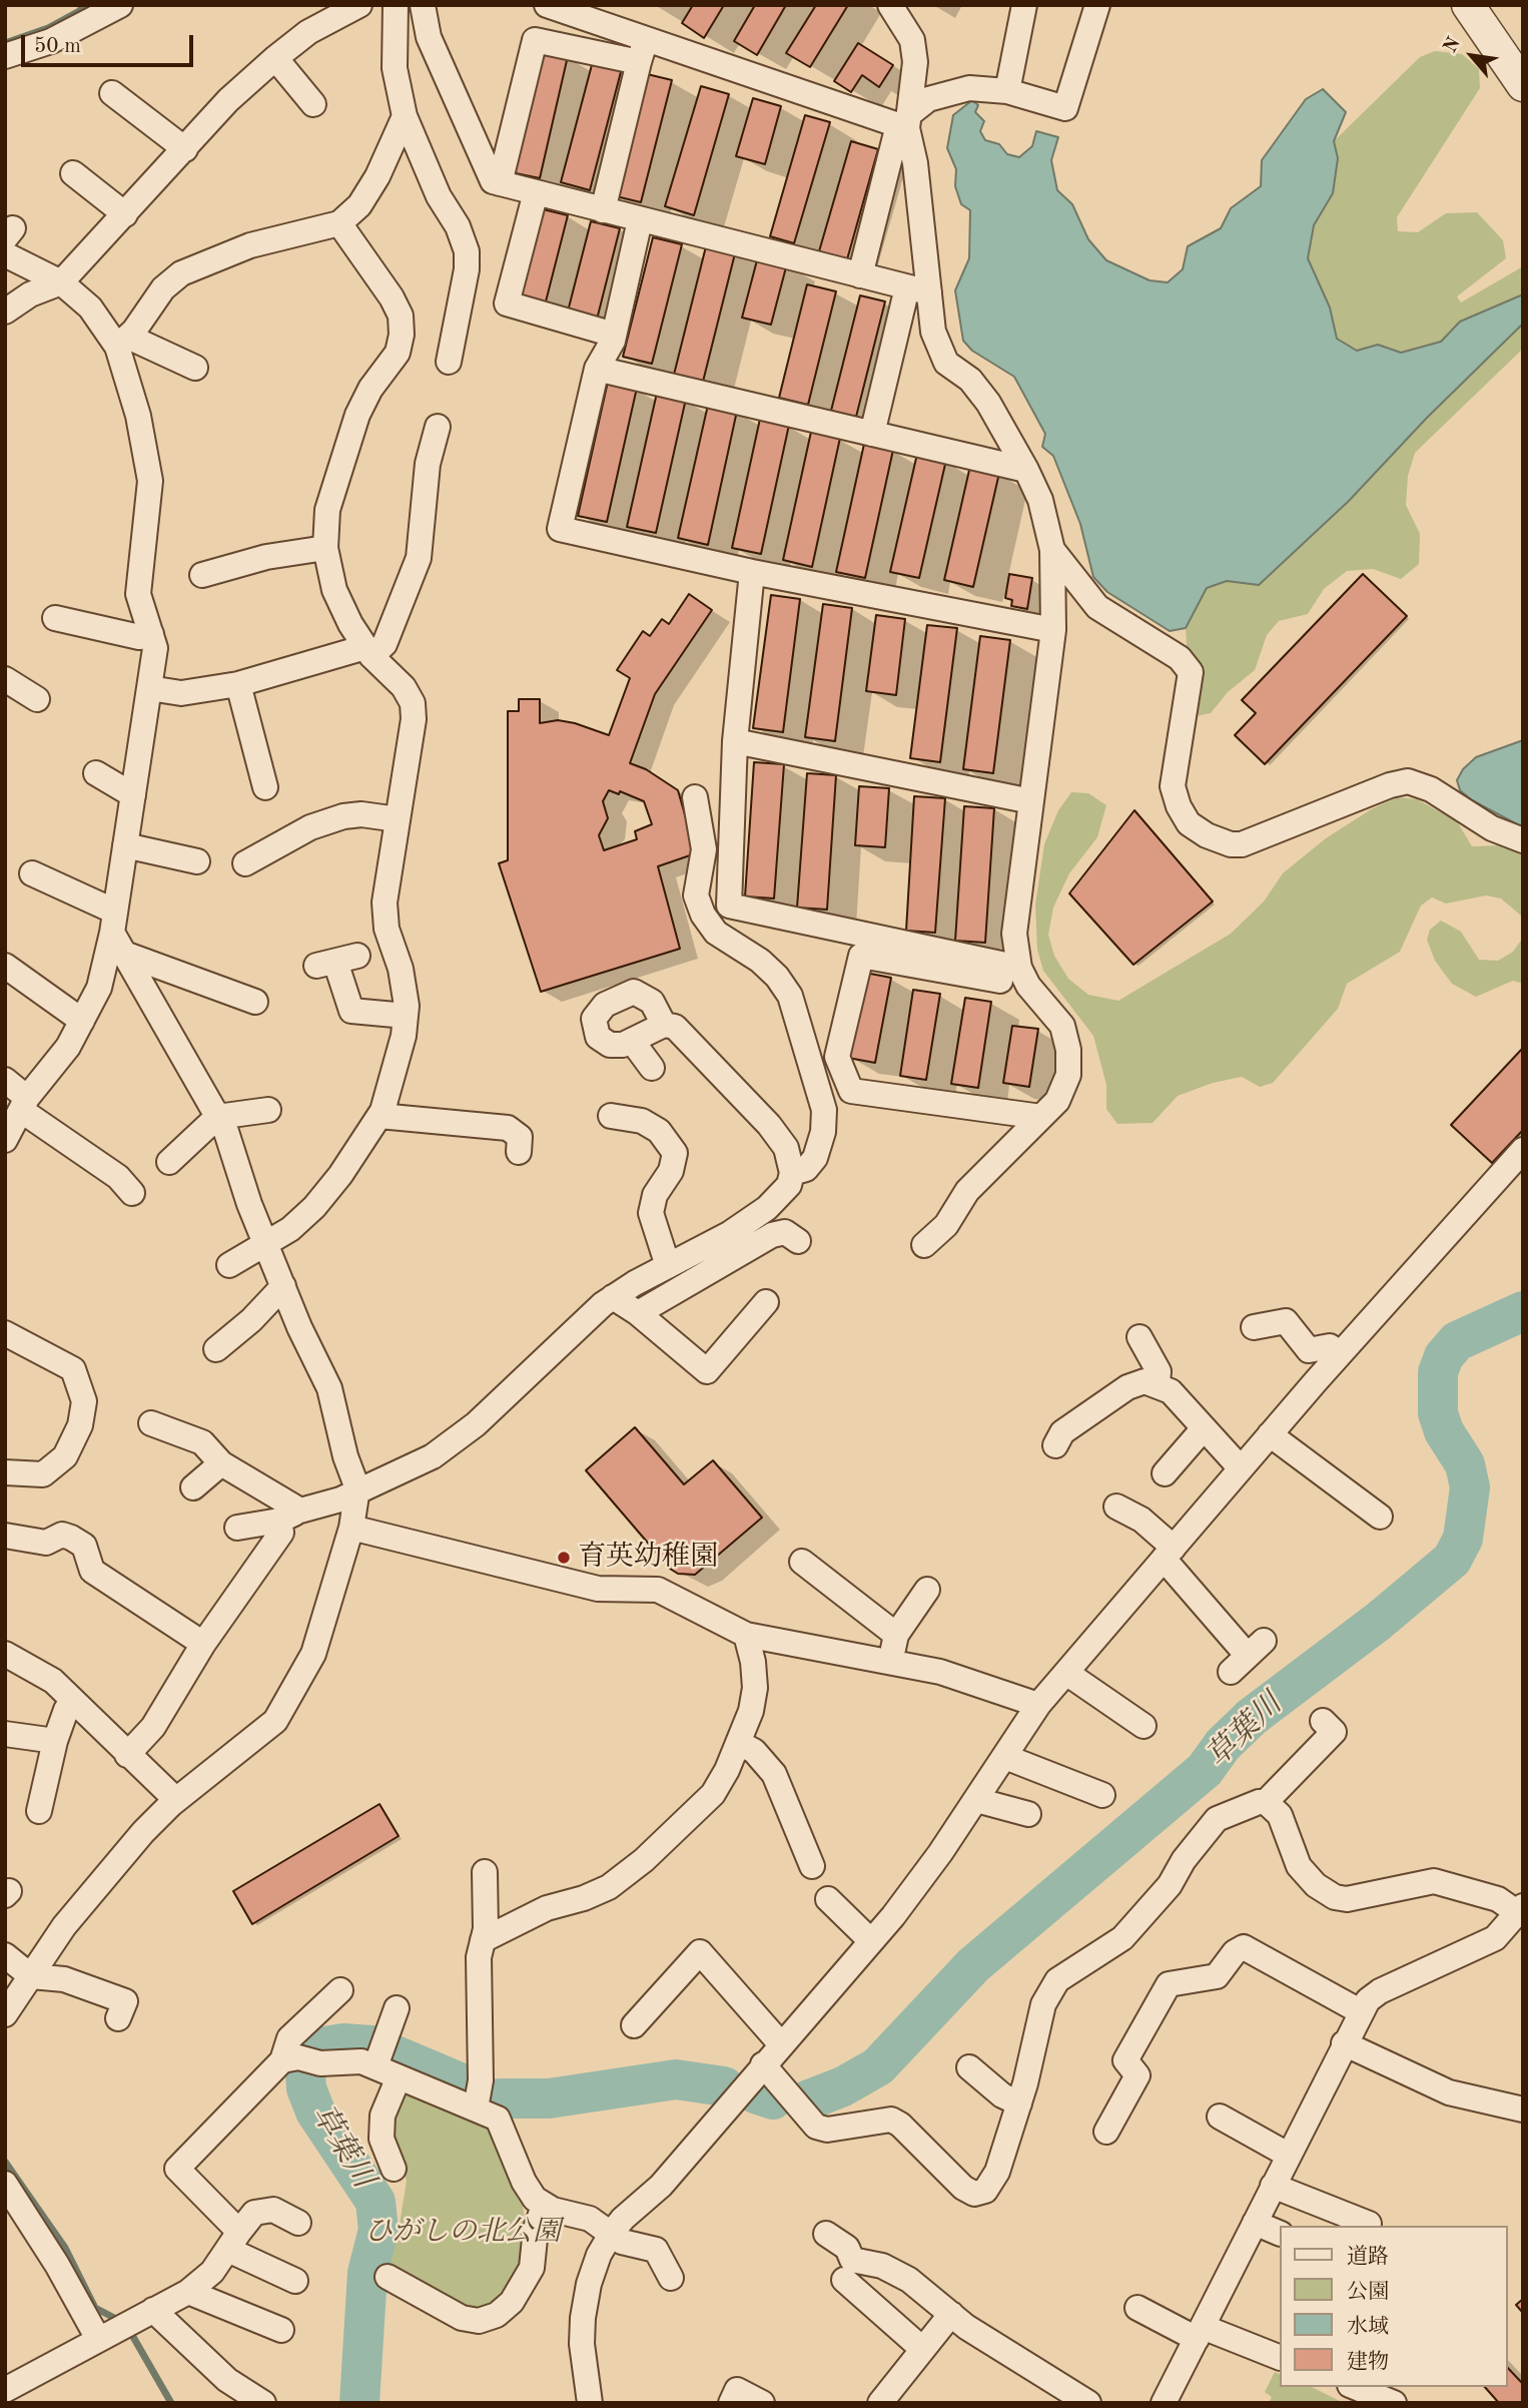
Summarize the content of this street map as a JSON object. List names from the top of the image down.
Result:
{
  "water": ["草葉川"],
  "parks": ["ひがしの北公園"],
  "places": ["育英幼稚園"],
  "legend": [
    "道路",
    "公園",
    "水域",
    "建物"
  ],
  "scale_bar": "50 m",
  "north": "top left"
}
